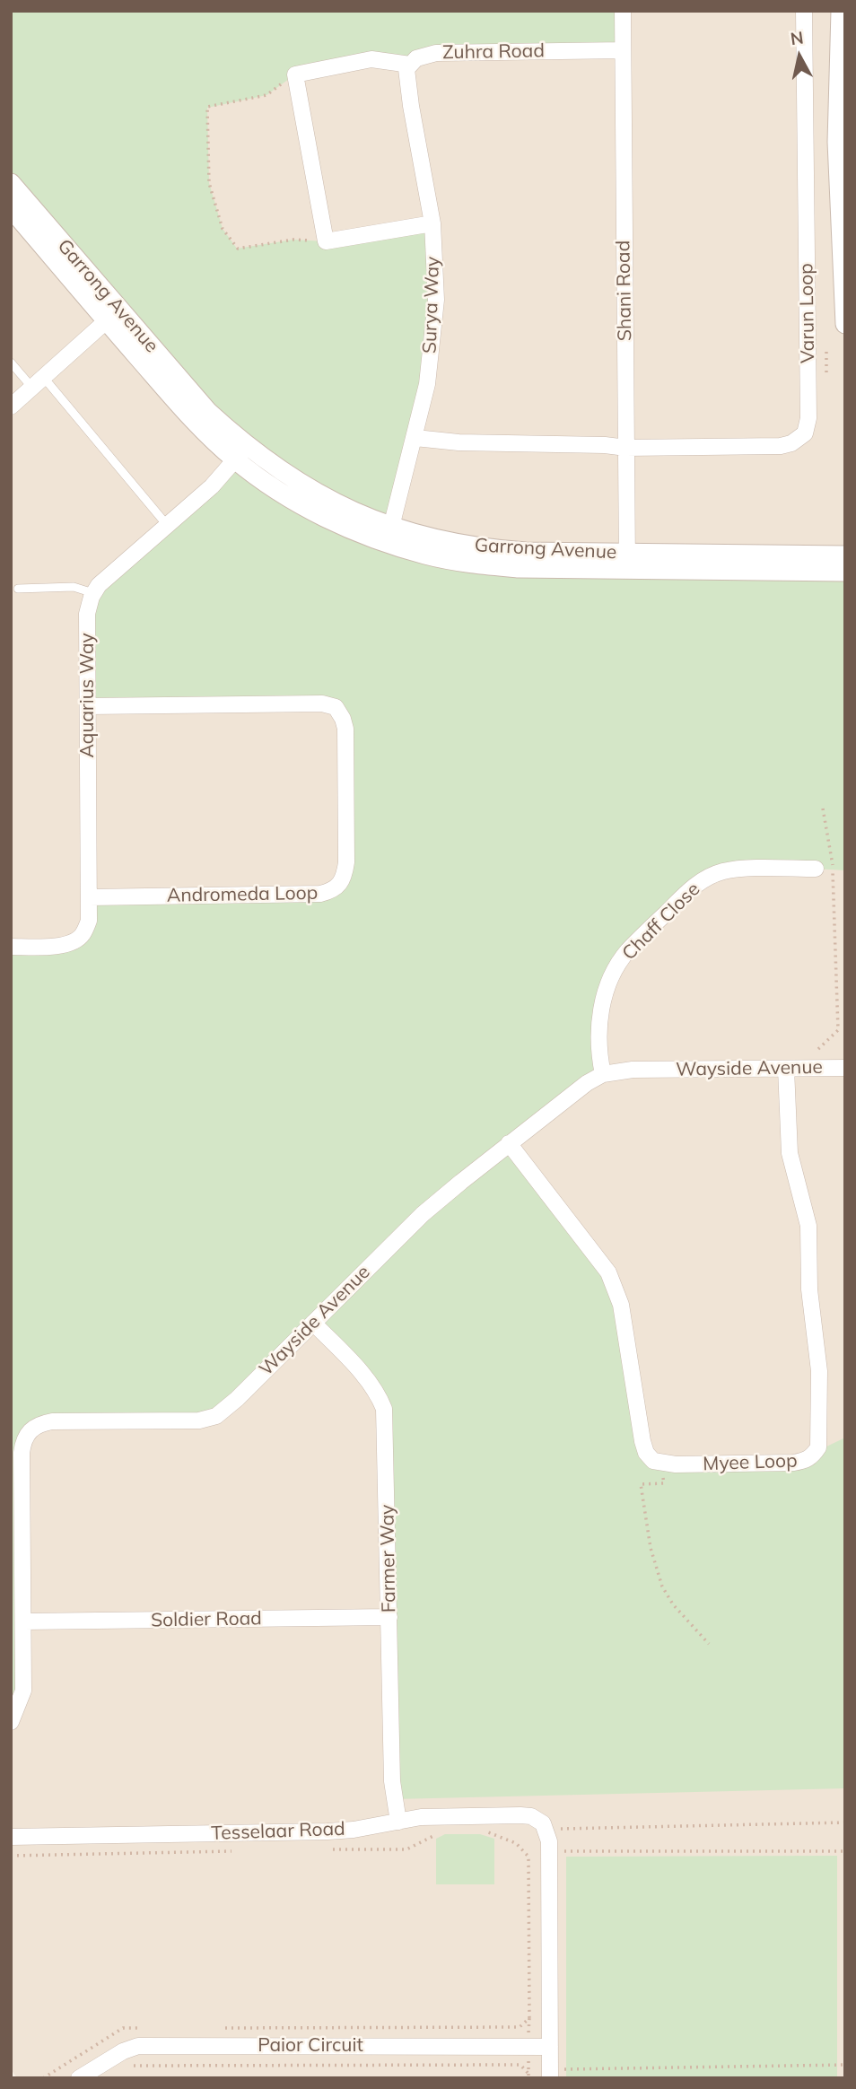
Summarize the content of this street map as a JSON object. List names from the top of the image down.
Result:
{
  "streets": {
    "street": [
      "Zuhra Road",
      "Shani Road",
      "Garrong Avenue",
      "Surya Way",
      "Varun Loop",
      "Aquarius Way",
      "Andromeda Loop",
      "Chaff Close",
      "Wayside Avenue",
      "Myee Loop",
      "Farmer Way",
      "Soldier Road",
      "Tesselaar Road",
      "Paior Circuit"
    ]
  },
  "crossings": [
    ["Zuhra Road", "Shani Road"],
    ["Zuhra Road", "Surya Way"],
    ["Shani Road", "Garrong Avenue"],
    ["Shani Road", "Varun Loop"],
    ["Garrong Avenue", "Surya Way"],
    ["Aquarius Way", "Andromeda Loop"],
    ["Chaff Close", "Wayside Avenue"],
    ["Wayside Avenue", "Myee Loop"],
    ["Wayside Avenue", "Farmer Way"],
    ["Wayside Avenue", "Soldier Road"],
    ["Farmer Way", "Soldier Road"],
    ["Farmer Way", "Tesselaar Road"]
  ],
  "north": "top"
}
